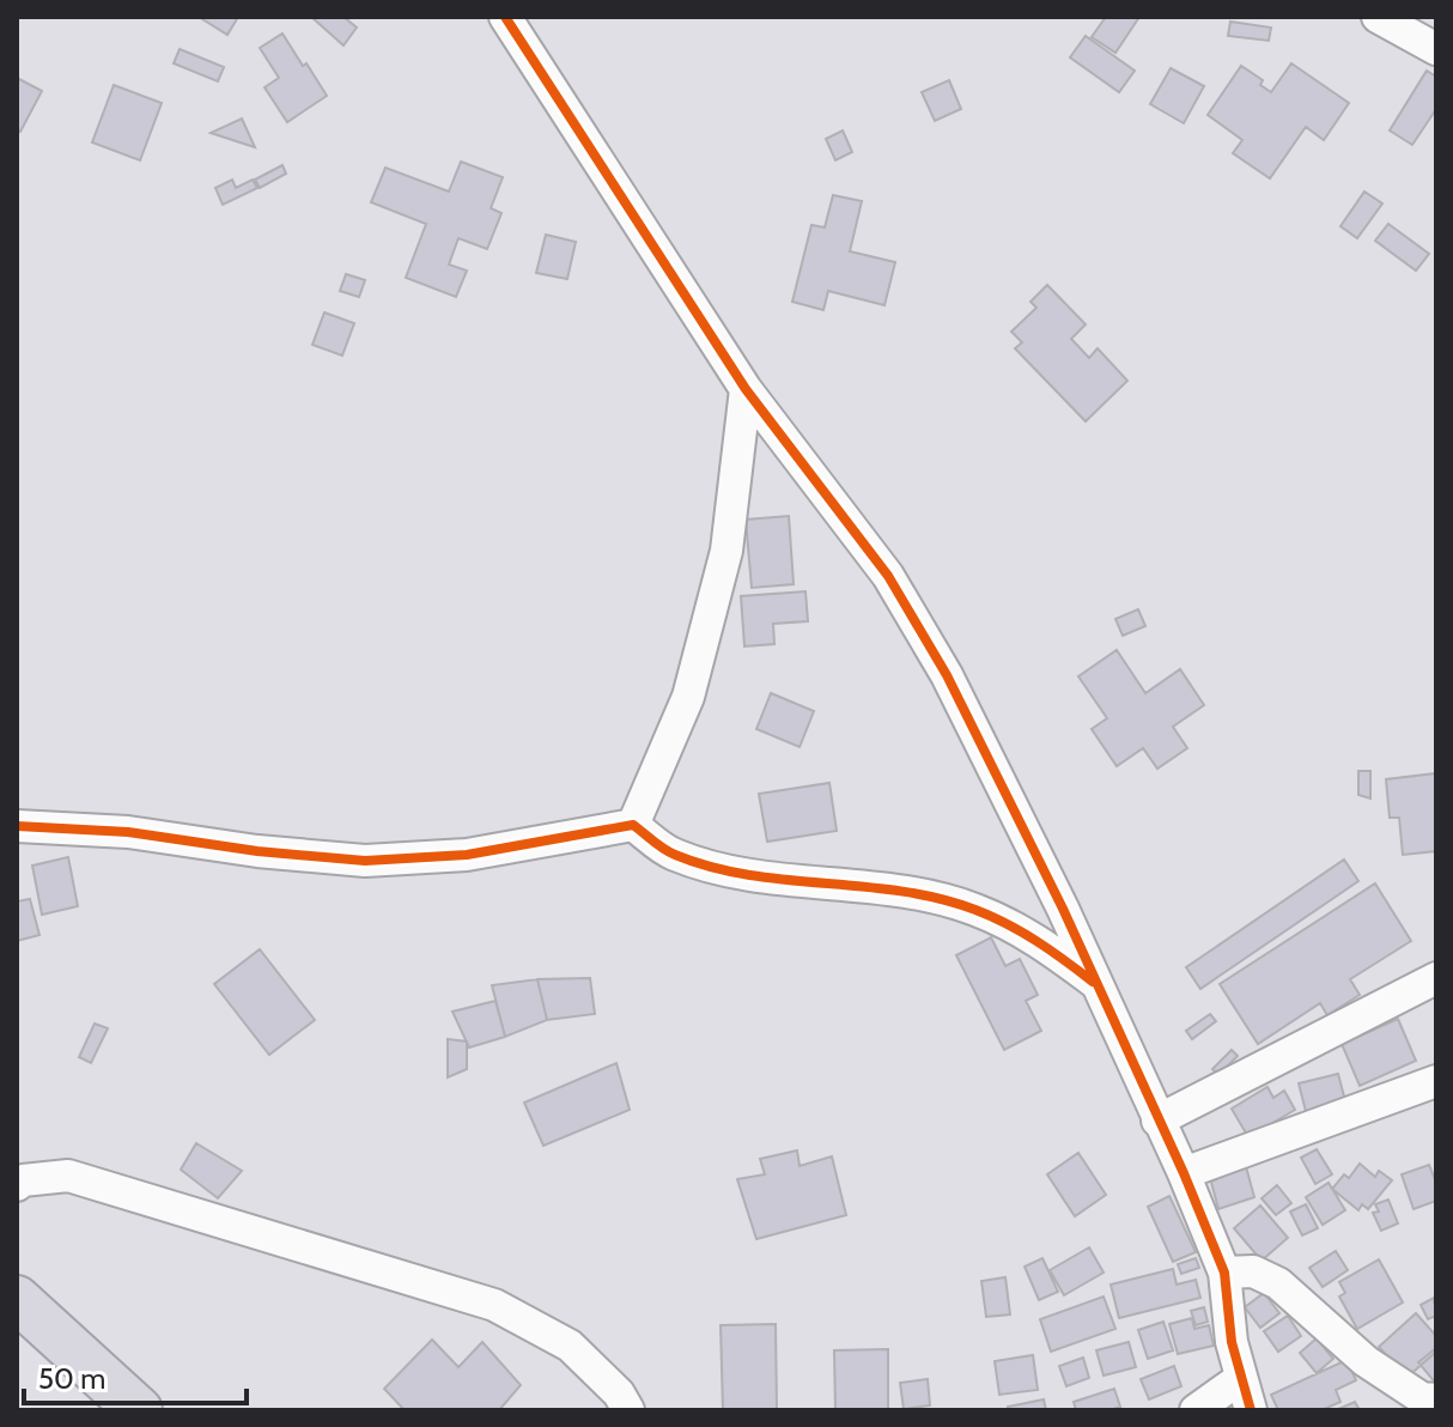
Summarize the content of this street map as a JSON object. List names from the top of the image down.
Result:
{
  "scale_bar": "50 m"
}
